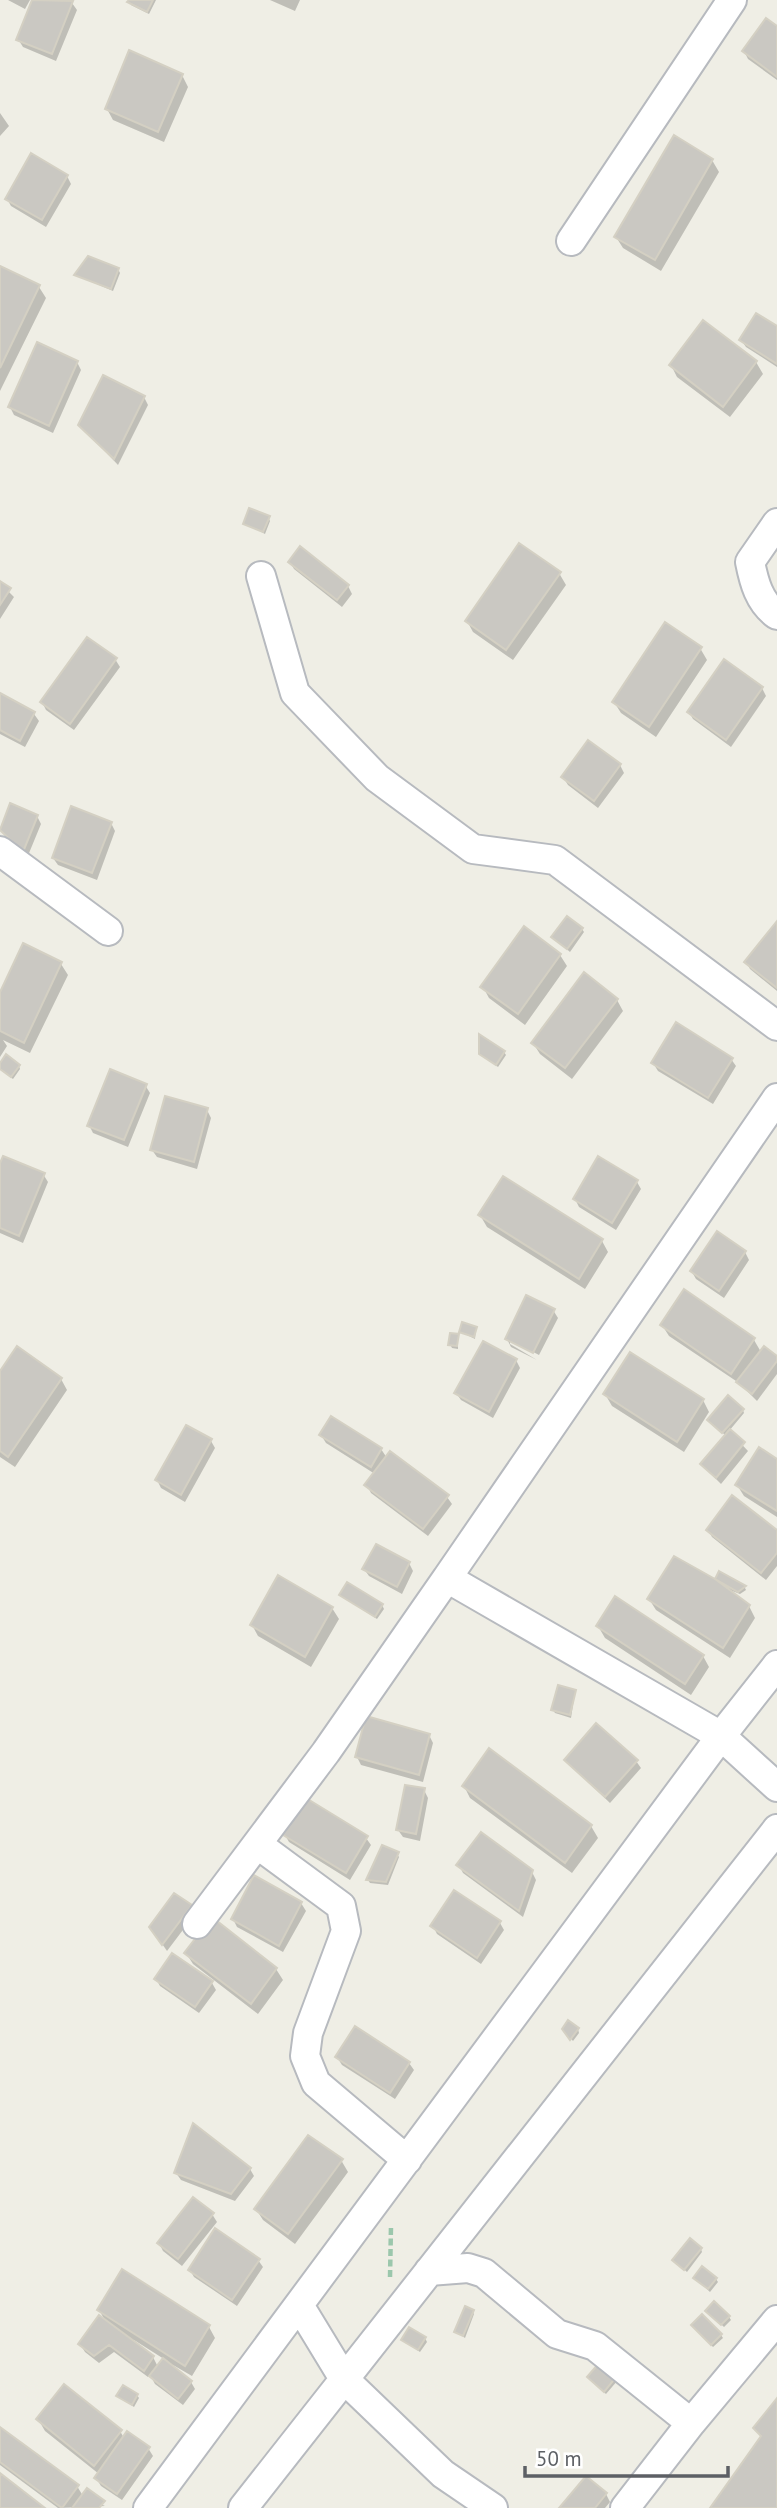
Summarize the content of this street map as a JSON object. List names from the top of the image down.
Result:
{
  "scale_bar": "50 m"
}
